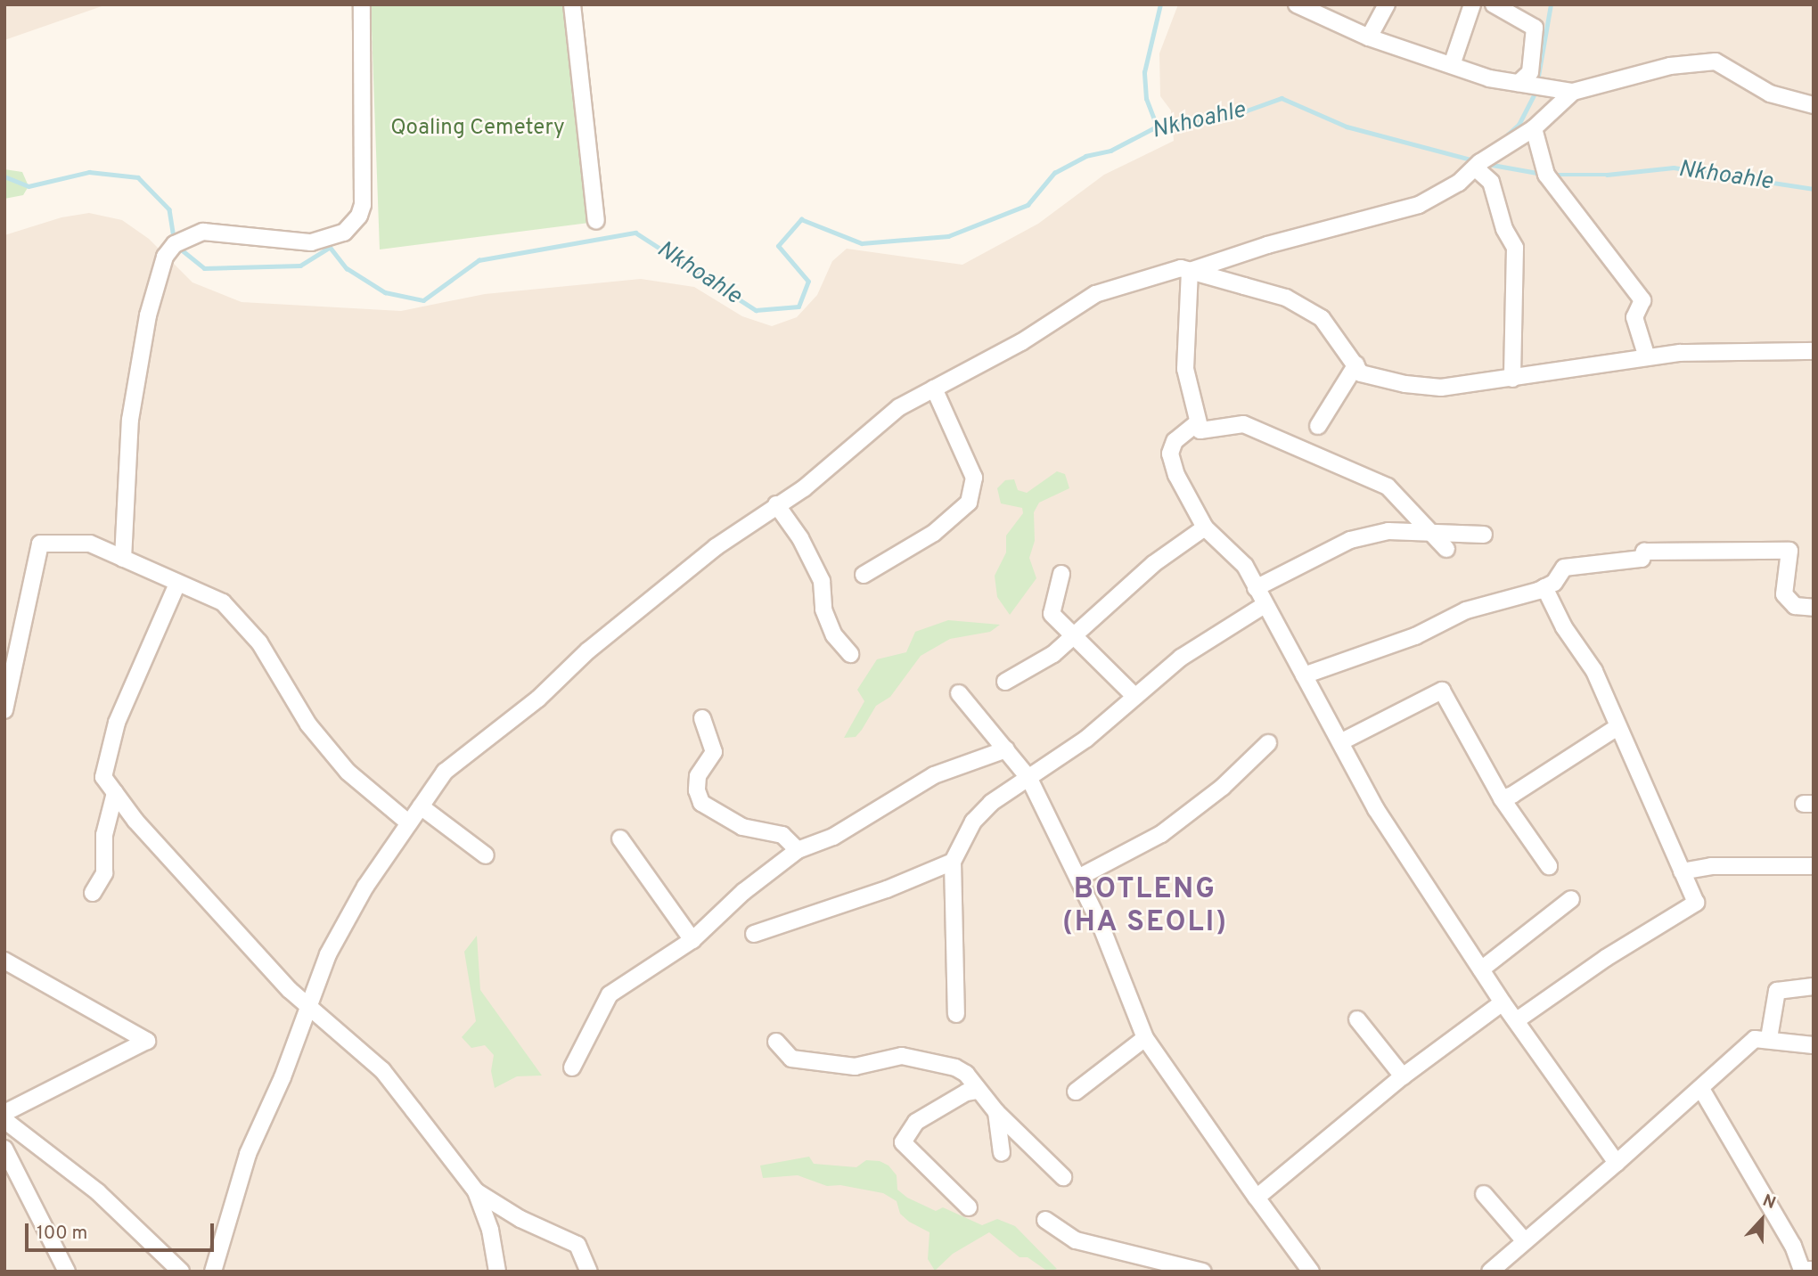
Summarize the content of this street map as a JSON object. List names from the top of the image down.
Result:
{
  "districts": ["BOTLENG (HA SEOLI)"],
  "water": ["Nkhoahle"],
  "parks": ["Qoaling Cemetery"],
  "scale_bar": "100 m",
  "north": "top"
}
